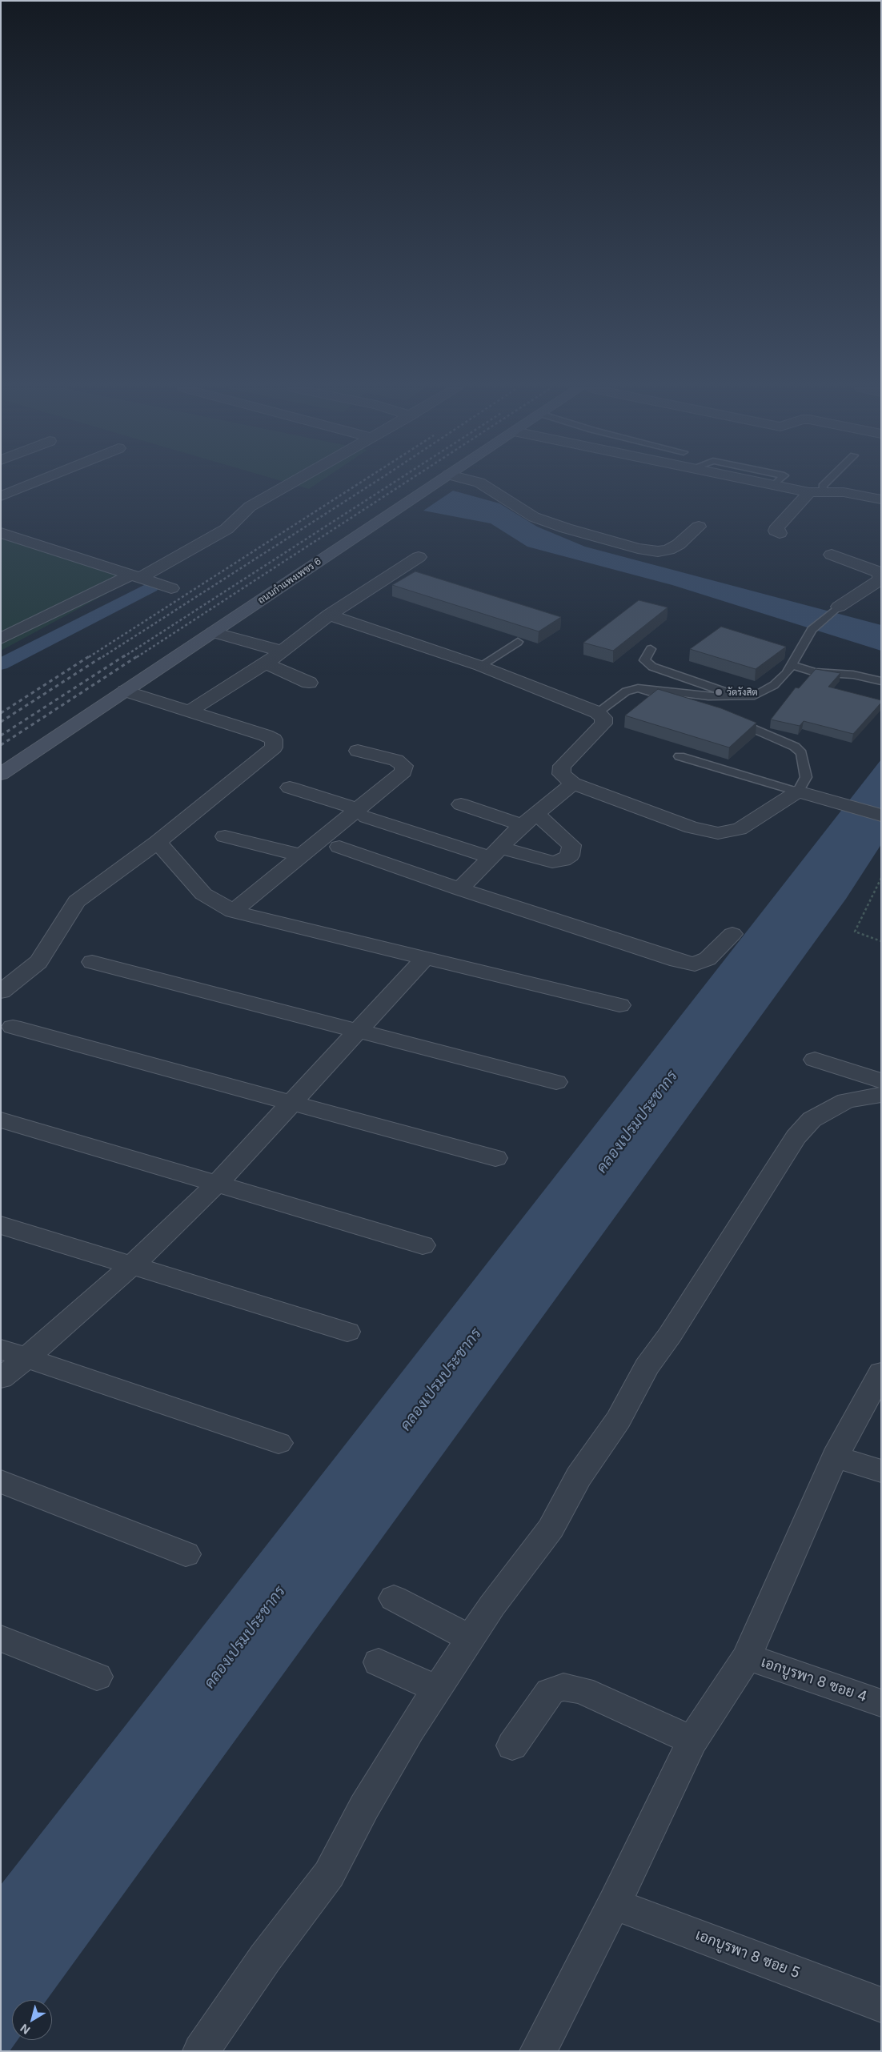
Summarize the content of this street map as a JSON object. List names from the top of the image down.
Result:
{
  "streets": {
    "main road": ["ถนนกำแพงเพชร 6"],
    "street": ["เอกบูรพา 8 ซอย 4", "เอกบูรพา 8 ซอย 5"]
  },
  "water": ["คลองเปรมประชากร"],
  "places": ["วัดรังสิต"],
  "north": "bottom left"
}
